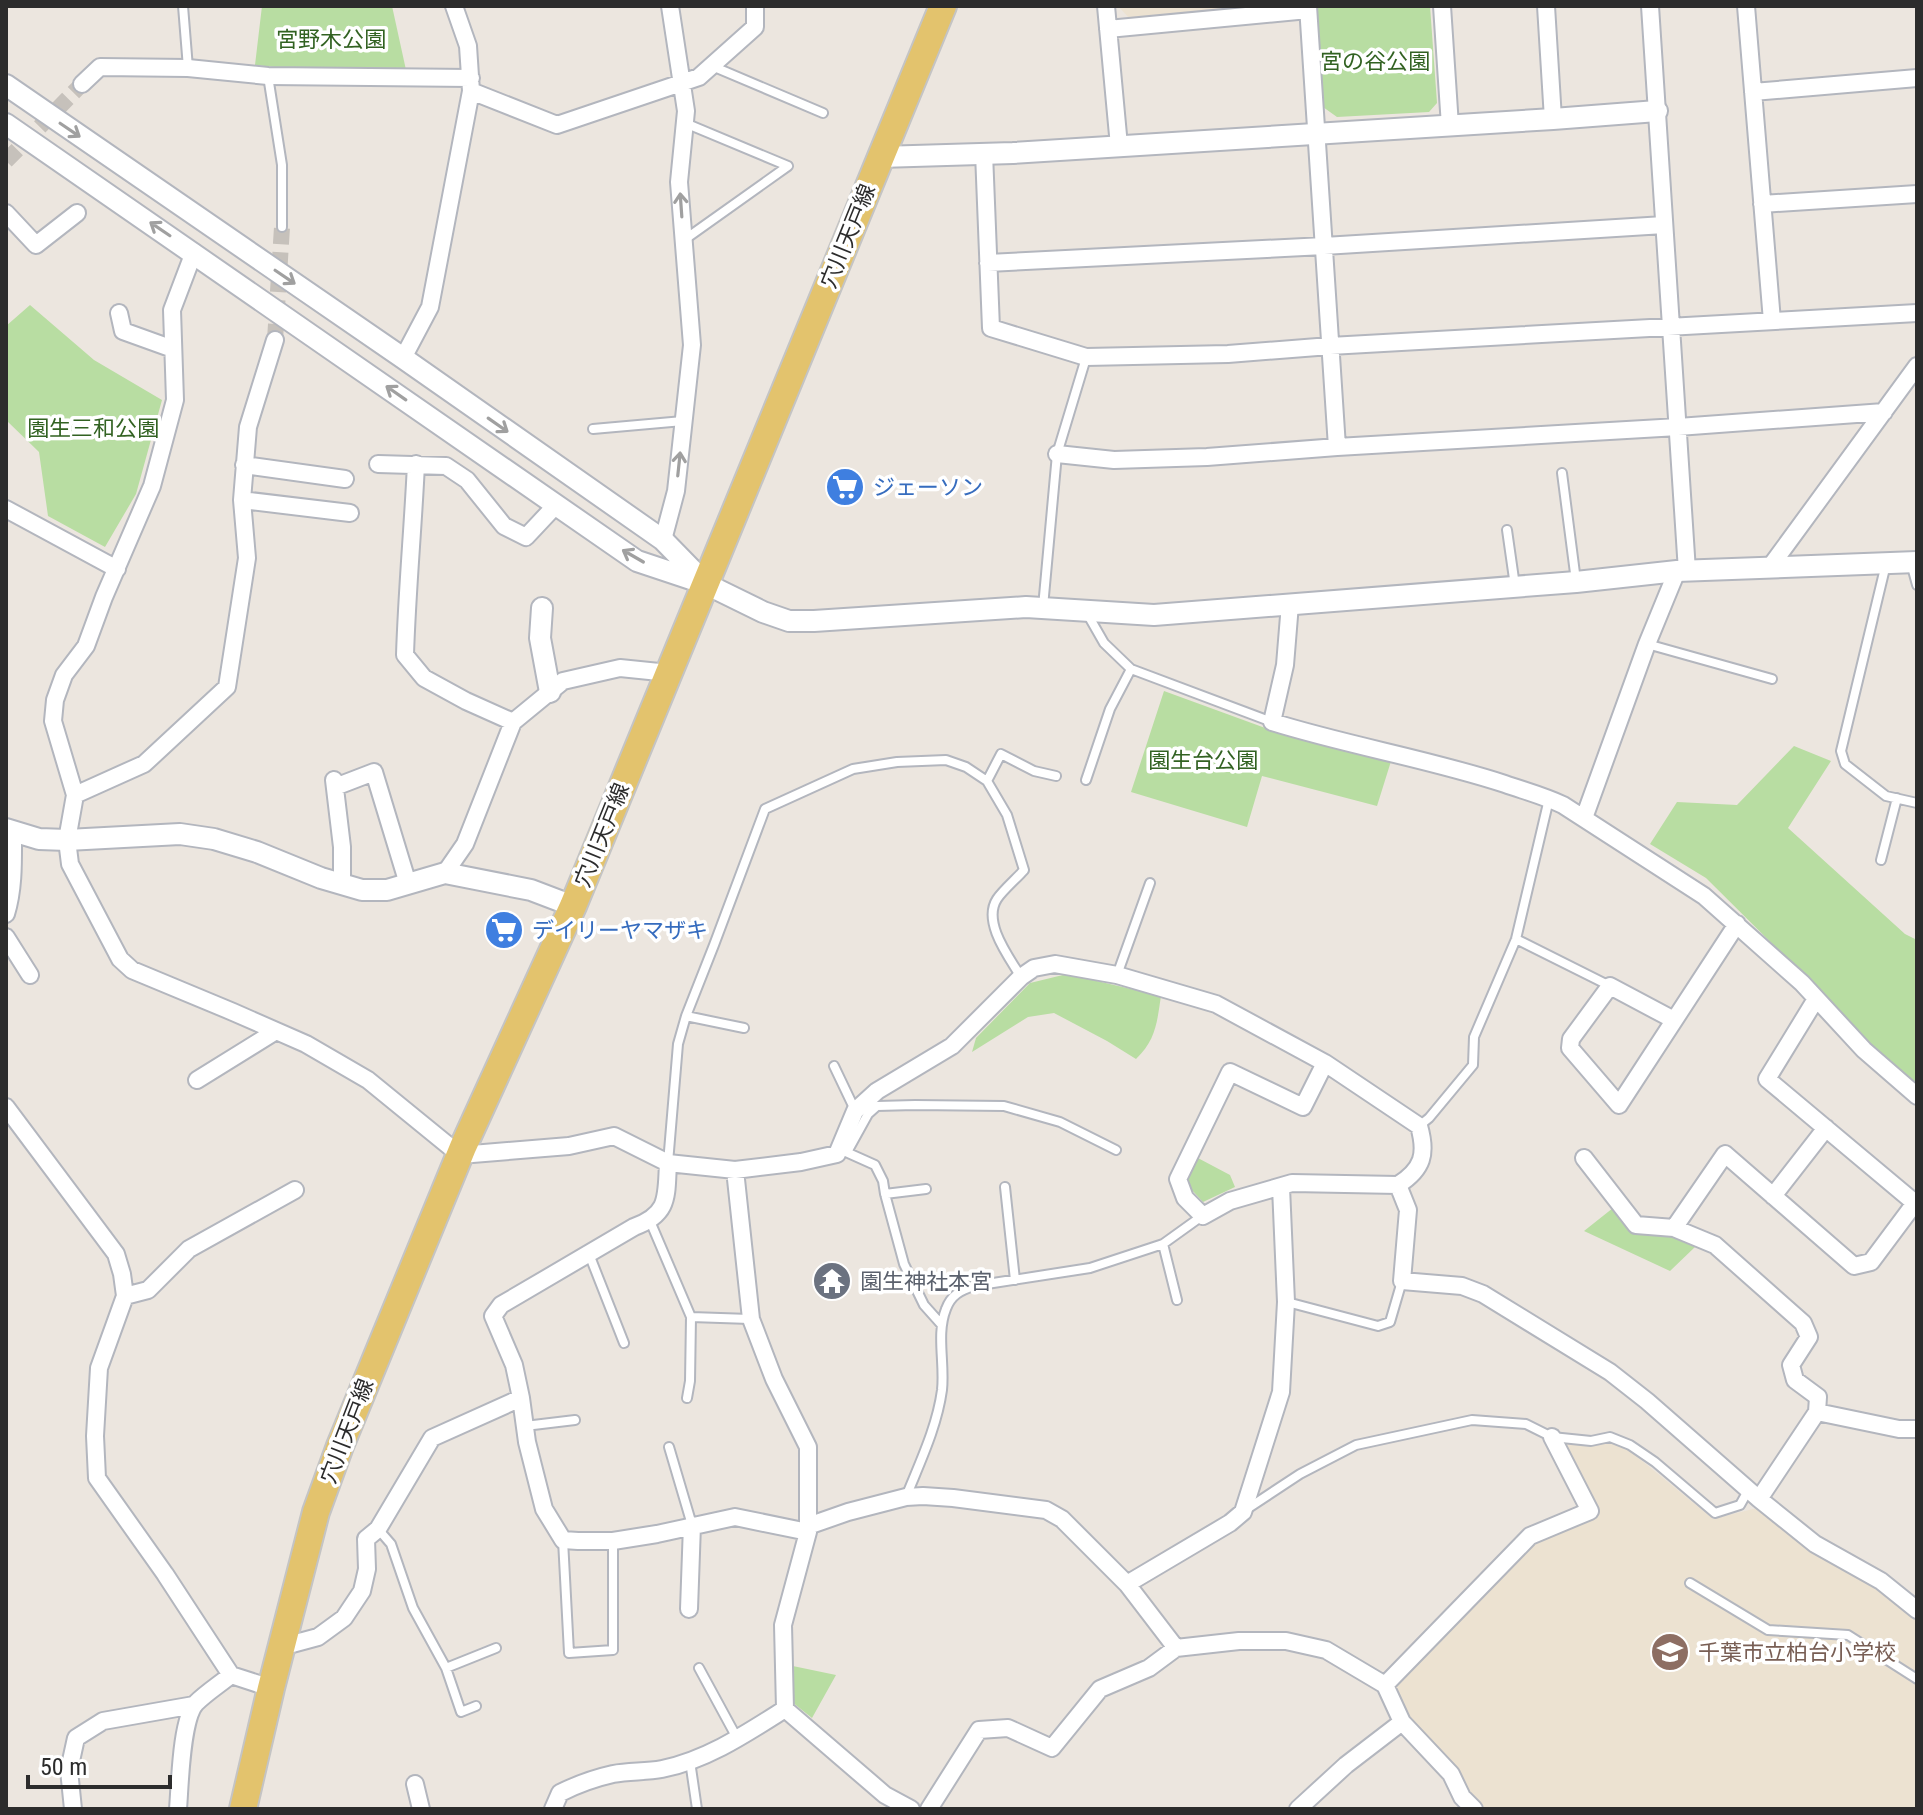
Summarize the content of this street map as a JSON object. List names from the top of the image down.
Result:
{
  "streets": {
    "main road": ["穴川天戸線"]
  },
  "parks": [
    "宮野木公園",
    "宮の谷公園",
    "園生三和公園",
    "園生台公園"
  ],
  "places": {
    "supermarket": ["ジェーソン", "デイリーヤマザキ"],
    "temple": ["園生神社本宮"],
    "school or university": ["千葉市立柏台小学校"]
  },
  "scale_bar": "50 m"
}
